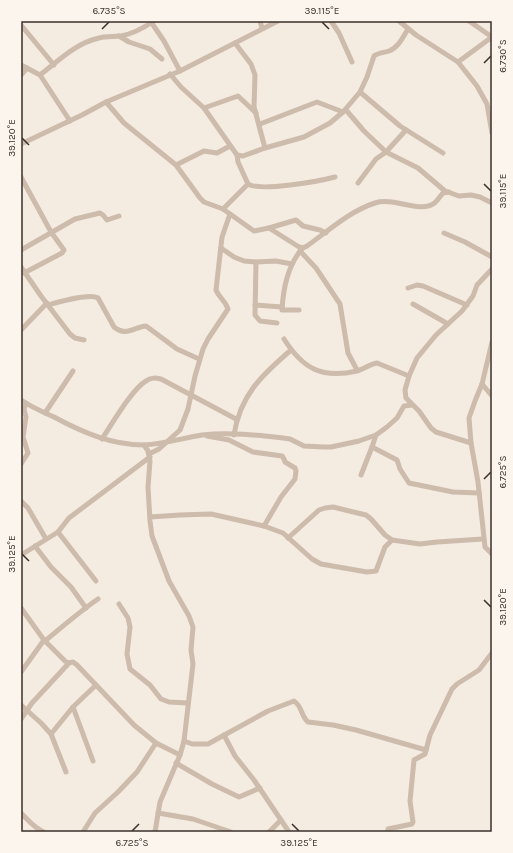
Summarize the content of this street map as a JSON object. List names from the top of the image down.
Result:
{
  "coordinates": [
    "6.735°S",
    "39.115°E",
    "6.730°S",
    "39.120°E",
    "6.725°S",
    "39.125°E"
  ]
}
